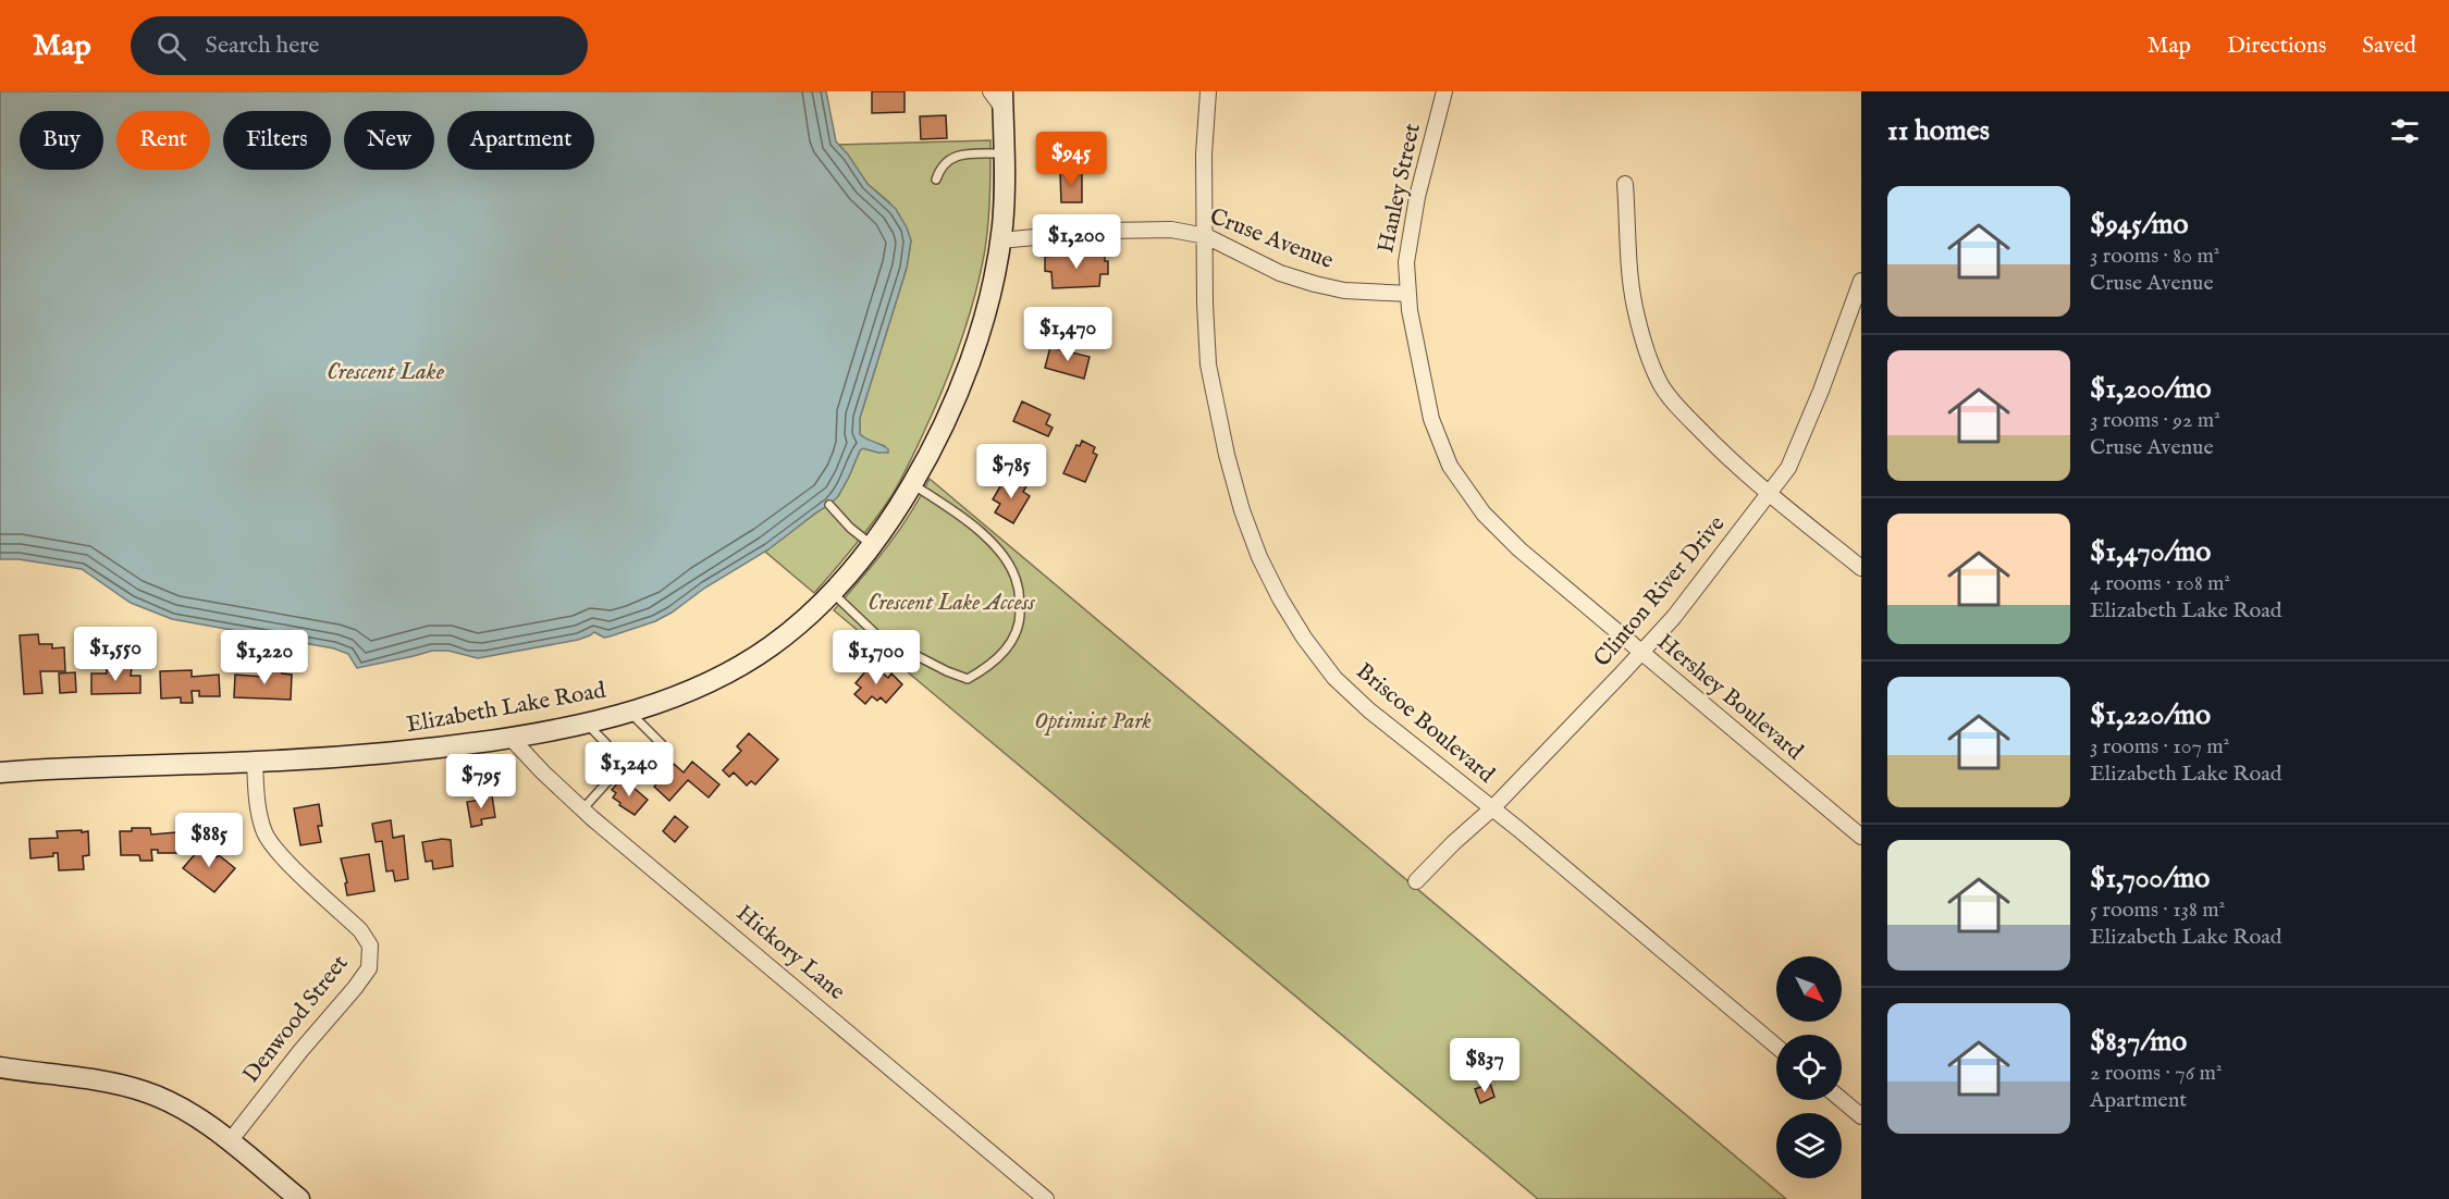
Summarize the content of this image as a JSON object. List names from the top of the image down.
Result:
{
  "streets": {
    "street": [
      "Hanley Street",
      "Cruse Avenue",
      "Clinton River Drive",
      "Hershey Boulevard",
      "Elizabeth Lake Road",
      "Briscoe Boulevard",
      "Hickory Lane",
      "Denwood Street"
    ]
  },
  "crossings": [
    ["Hanley Street", "Cruse Avenue"],
    ["Hanley Street", "Hershey Boulevard"],
    ["Cruse Avenue", "Hershey Boulevard"],
    ["Cruse Avenue", "Elizabeth Lake Road"],
    ["Cruse Avenue", "Briscoe Boulevard"],
    ["Clinton River Drive", "Hershey Boulevard"],
    ["Clinton River Drive", "Briscoe Boulevard"],
    ["Elizabeth Lake Road", "Hickory Lane"],
    ["Elizabeth Lake Road", "Denwood Street"]
  ],
  "water": ["Crescent Lake"],
  "parks": ["Crescent Lake Access", "Optimist Park"],
  "north": "bottom right",
  "page": {
    "header": "Map",
    "search": "Search here",
    "nav": ["Map", "Directions", "Saved"],
    "heading": "11 homes",
    "chip": [
      "Buy",
      "Rent",
      "Filters",
      "New",
      "Apartment"
    ],
    "price": [
      "$945",
      "$1,200",
      "$1,470",
      "$785",
      "$1,550",
      "$1,220",
      "$1,700",
      "$1,240",
      "$795",
      "$885",
      "$837"
    ],
    "list": [
      {
        "name": "$945/mo",
        "note": "3 rooms · 80 m² · Cruse Avenue"
      },
      {
        "name": "$1,200/mo",
        "note": "3 rooms · 92 m² · Cruse Avenue"
      },
      {
        "name": "$1,470/mo",
        "note": "4 rooms · 108 m² · Elizabeth Lake Road"
      },
      {
        "name": "$1,220/mo",
        "note": "3 rooms · 107 m² · Elizabeth Lake Road"
      },
      {
        "name": "$1,700/mo",
        "note": "5 rooms · 138 m² · Elizabeth Lake Road"
      },
      {
        "name": "$837/mo",
        "note": "2 rooms · 76 m² · Apartment"
      }
    ]
  }
}
